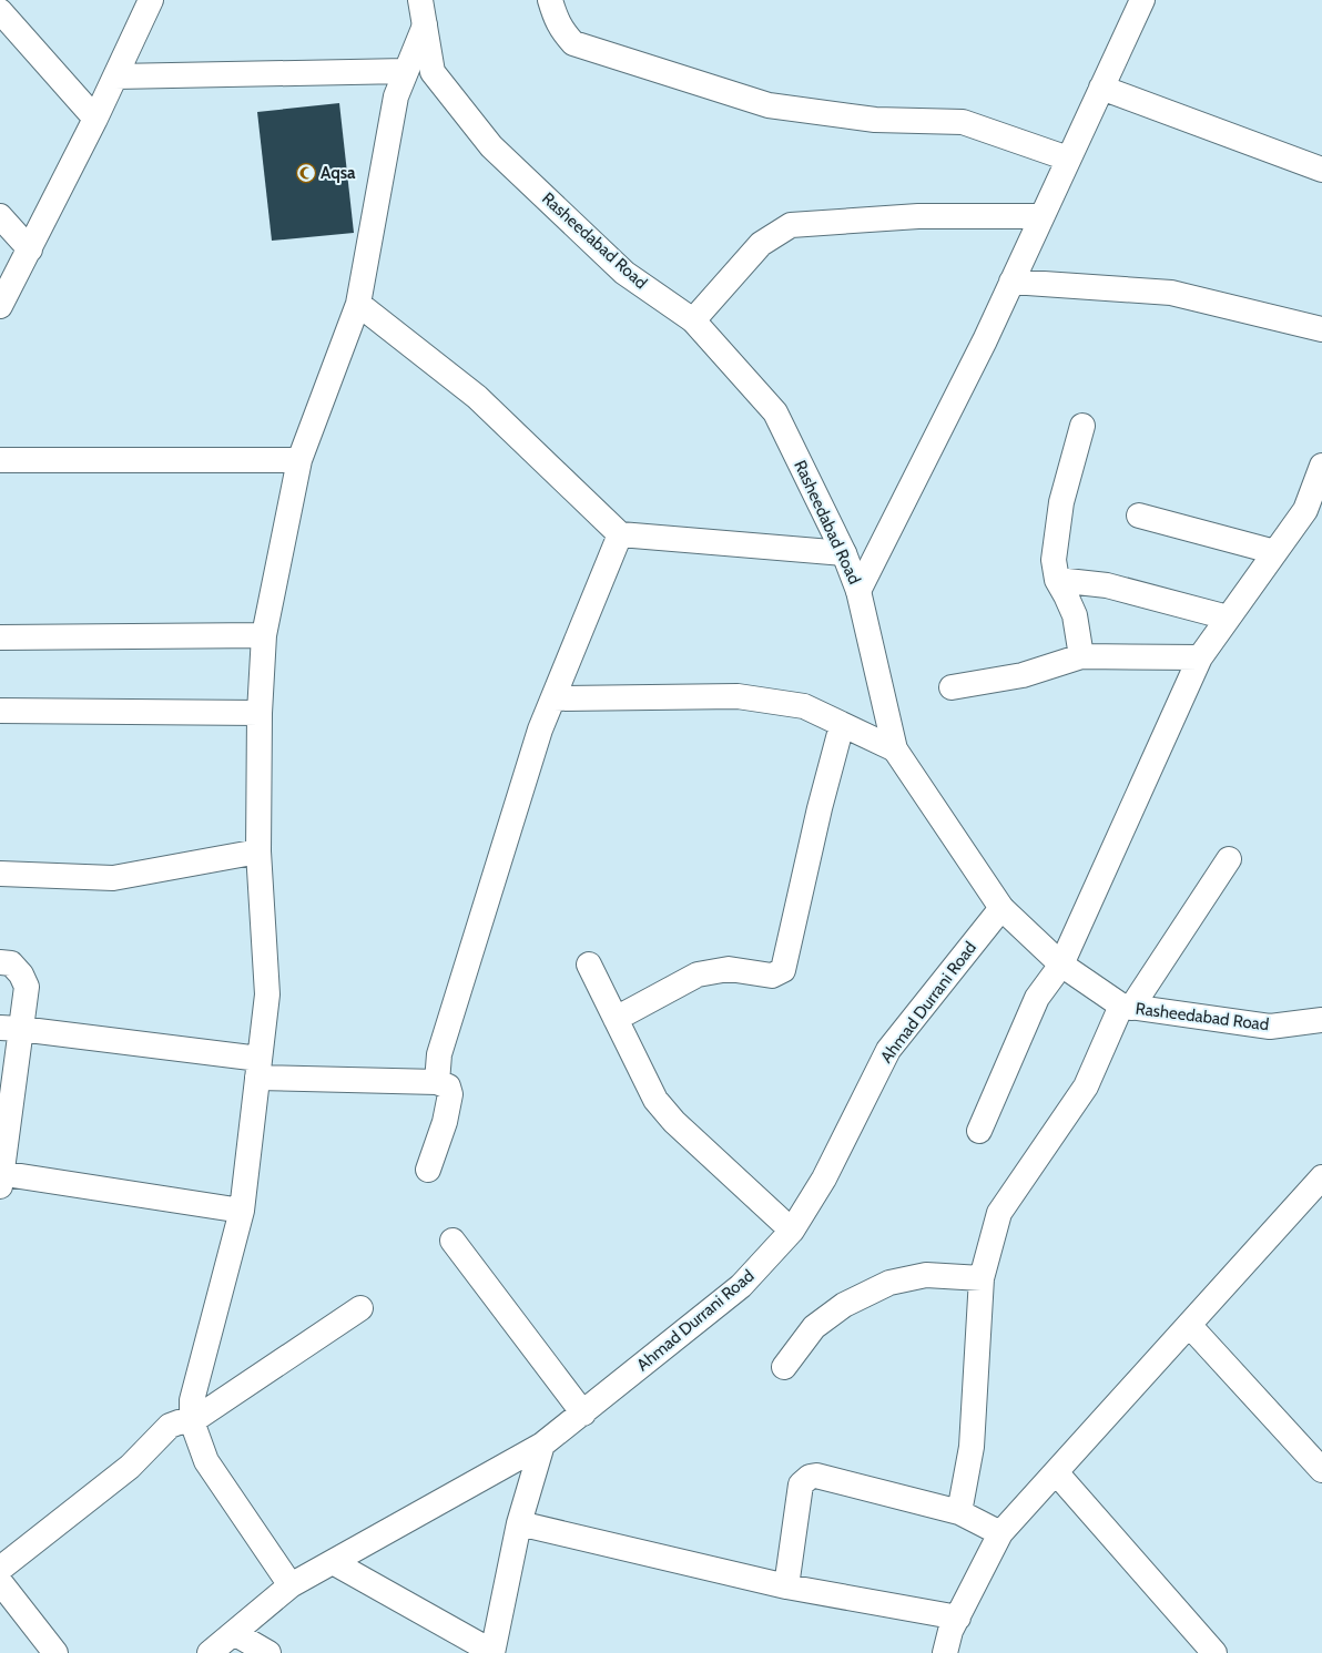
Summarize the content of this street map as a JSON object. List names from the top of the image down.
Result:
{
  "streets": {
    "street": ["Rasheedabad Road", "Ahmad Durrani Road"]
  },
  "crossings": [
    ["Rasheedabad Road", "Ahmad Durrani Road"]
  ],
  "places": {
    "mosque": ["Aqsa"]
  }
}
